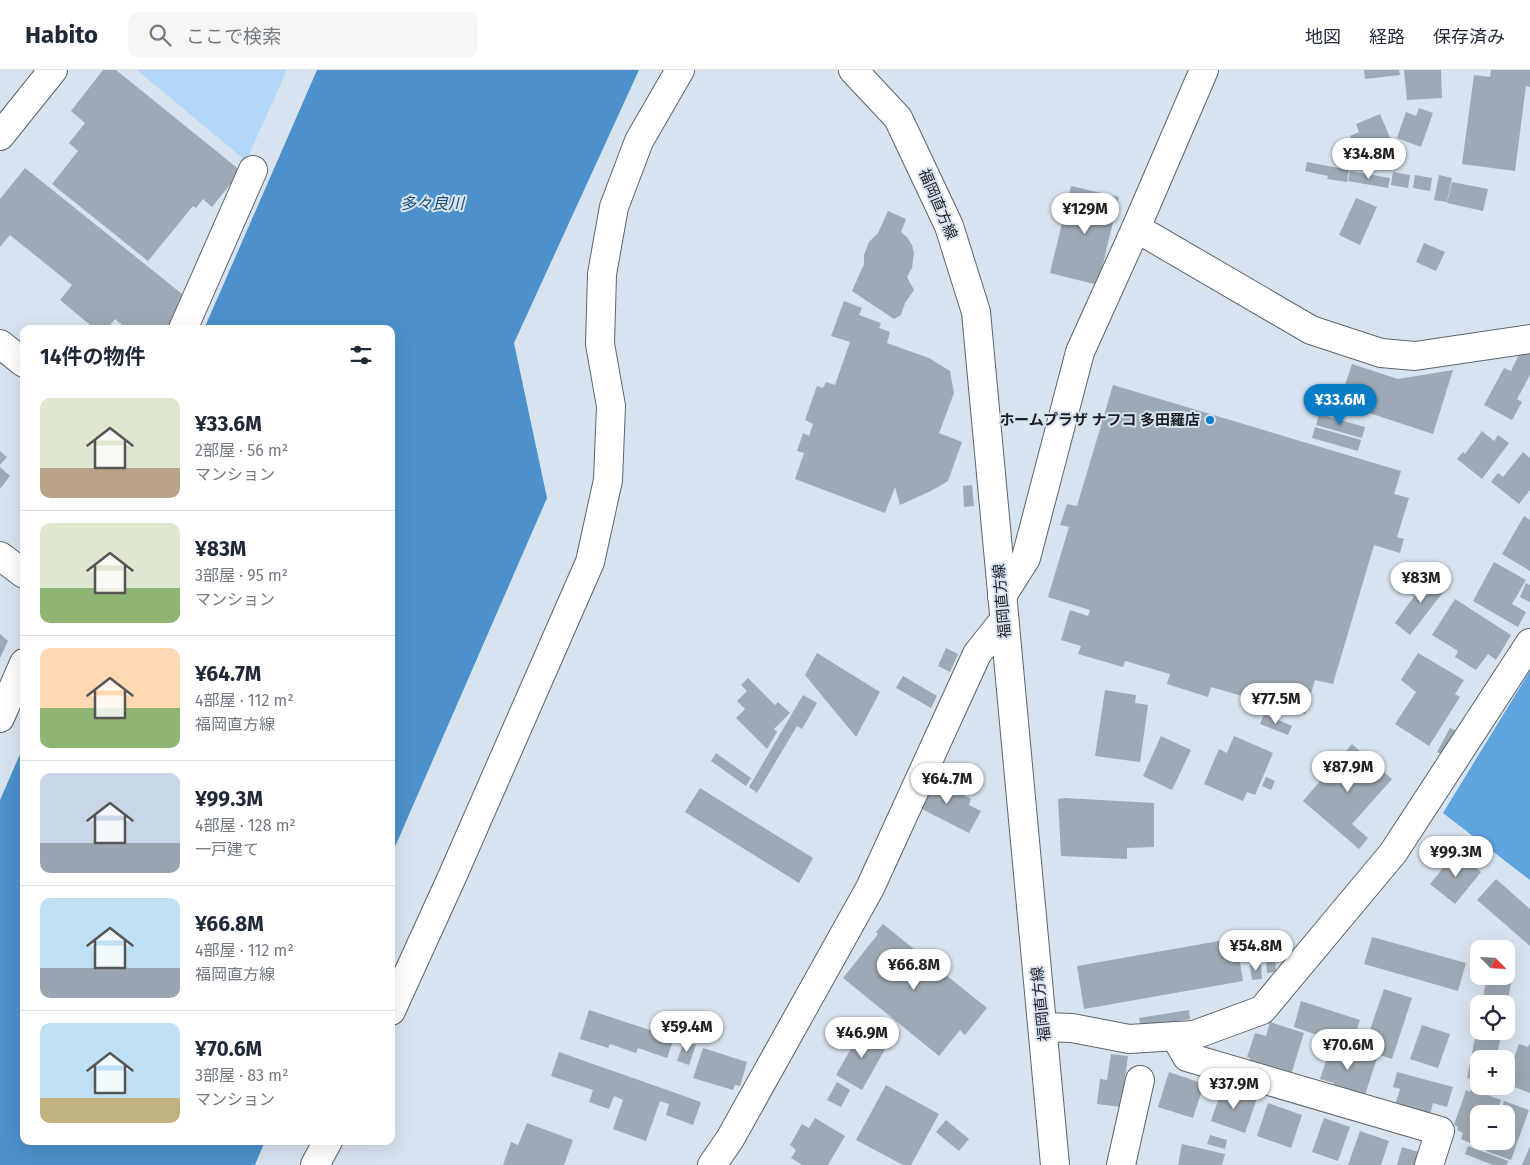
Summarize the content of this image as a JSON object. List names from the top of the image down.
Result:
{
  "streets": {
    "main road": ["福岡直方線"]
  },
  "water": ["多々良川"],
  "places": ["ホームプラザ ナフコ 多田羅店"],
  "north": "bottom right",
  "page": {
    "header": "Habito",
    "search": "ここで検索",
    "nav": ["地図", "経路", "保存済み"],
    "price": [
      "¥34.8M",
      "¥129M",
      "¥33.6M",
      "¥83M",
      "¥77.5M",
      "¥87.9M",
      "¥64.7M",
      "¥99.3M",
      "¥54.8M",
      "¥66.8M",
      "¥59.4M",
      "¥46.9M",
      "¥70.6M",
      "¥37.9M"
    ],
    "heading": "14件の物件",
    "list": [
      {
        "name": "¥33.6M",
        "note": "2部屋 · 56 m² · マンション"
      },
      {
        "name": "¥83M",
        "note": "3部屋 · 95 m² · マンション"
      },
      {
        "name": "¥64.7M",
        "note": "4部屋 · 112 m² · 福岡直方線"
      },
      {
        "name": "¥99.3M",
        "note": "4部屋 · 128 m² · 一戸建て"
      },
      {
        "name": "¥66.8M",
        "note": "4部屋 · 112 m² · 福岡直方線"
      },
      {
        "name": "¥70.6M",
        "note": "3部屋 · 83 m² · マンション"
      }
    ],
    "map_buttons": ["+", "−"]
  }
}
